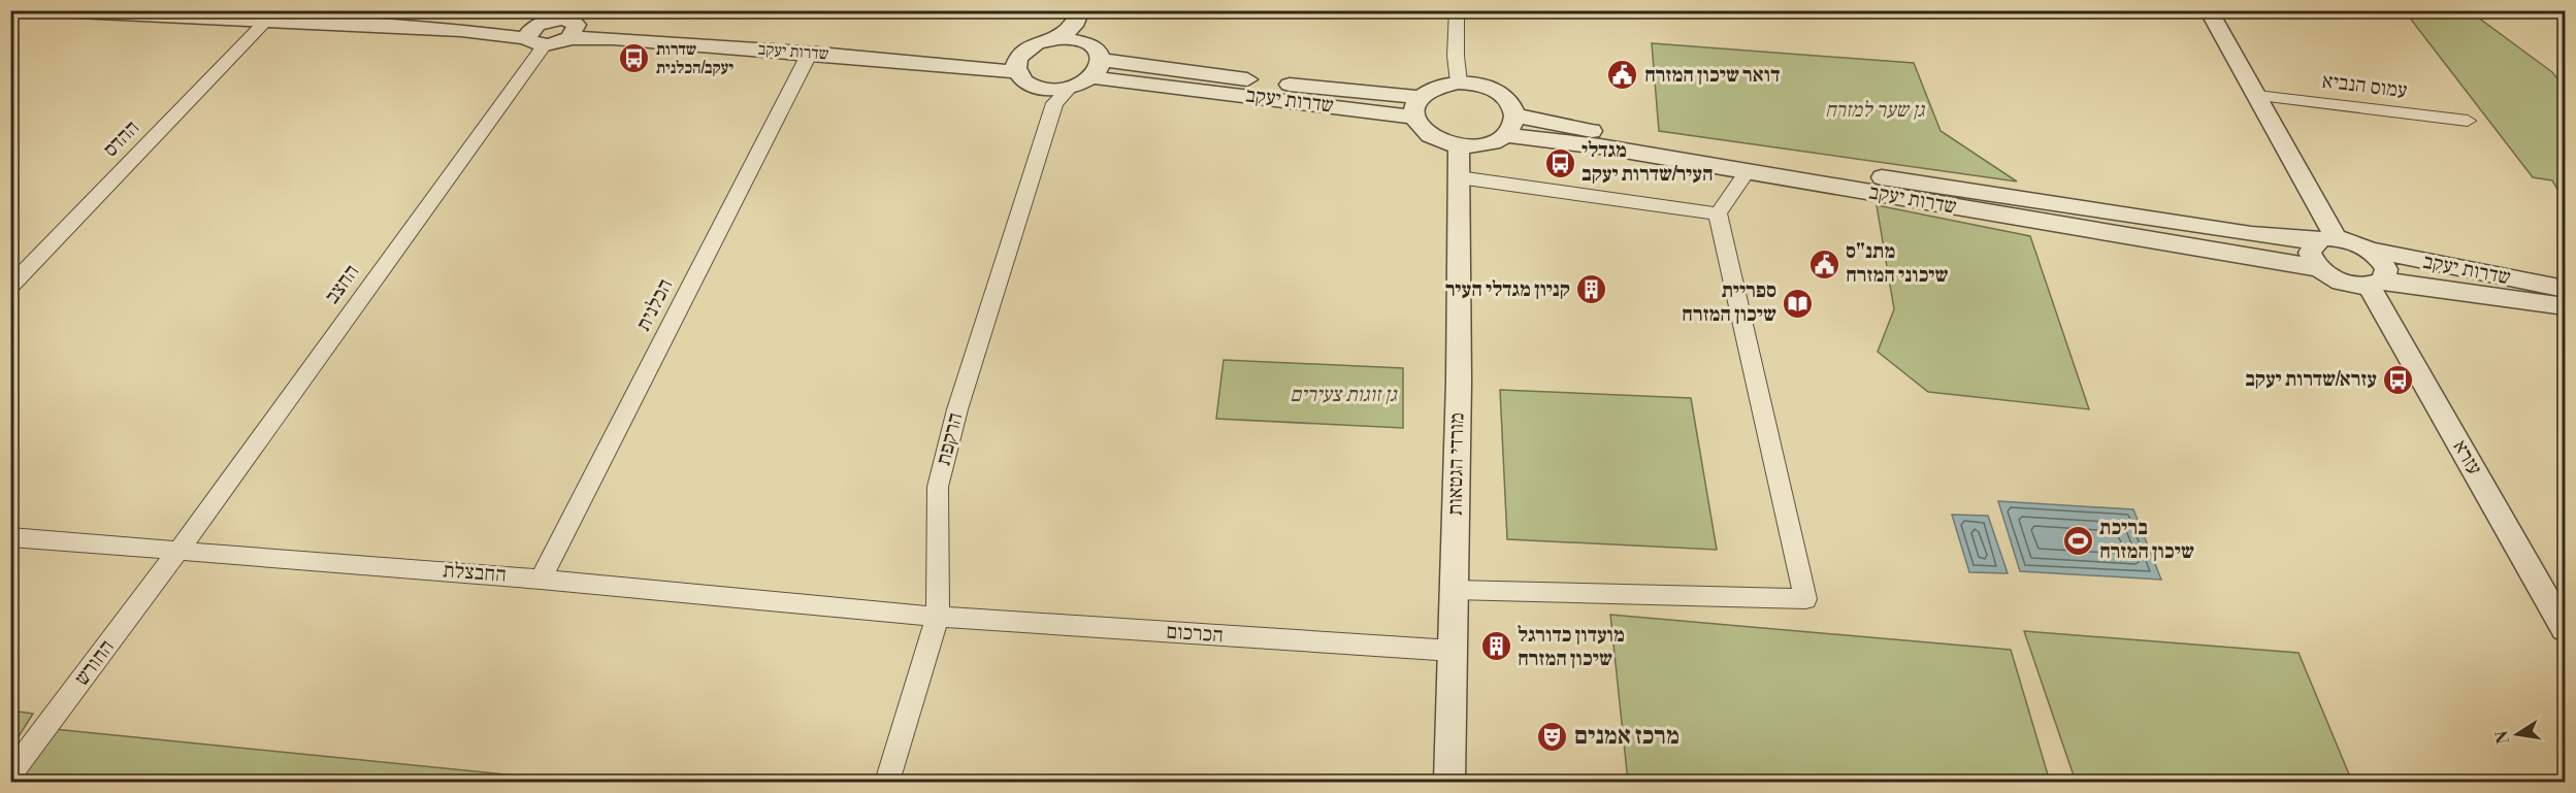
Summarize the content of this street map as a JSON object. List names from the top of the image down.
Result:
{
  "streets": {
    "street": [
      "שדרות יעקב",
      "עמוס הנביא",
      "ההדס",
      "החצב",
      "הכלנית",
      "הרקפת",
      "עזרא",
      "מורדי הגטאות",
      "החבצלת",
      "הכרכום",
      "החורש"
    ]
  },
  "crossings": [
    ["שדרות יעקב", "הכלנית"],
    ["שדרות יעקב", "הרקפת"],
    ["שדרות יעקב", "עזרא"],
    ["שדרות יעקב", "מורדי הגטאות"],
    ["החצב", "החבצלת"],
    ["החצב", "החורש"],
    ["הכלנית", "החבצלת"],
    ["הרקפת", "החבצלת"],
    ["הרקפת", "הכרכום"],
    ["מורדי הגטאות", "הכרכום"],
    ["החבצלת", "הכרכום"],
    ["החבצלת", "החורש"]
  ],
  "parks": ["גן שער למזרח", "גן זוגות צעירים"],
  "places": {
    "bus stop": ["שדרות יעקב/הכלנית", "מגדלי העיר/שדרות יעקב", "עזרא/שדרות יעקב"],
    "public building": ["דואר שיכון המזרח", "מתנ\"ס שיכוני המזרח"],
    "building": ["קניון מגדלי העיר", "מועדון כדורגל שיכון המזרח"],
    "library": ["ספריית שיכון המזרח"],
    "sports": ["בריכת שיכון המזרח"],
    "theatre": ["מרכז אמנים"]
  },
  "north": "left"
}
